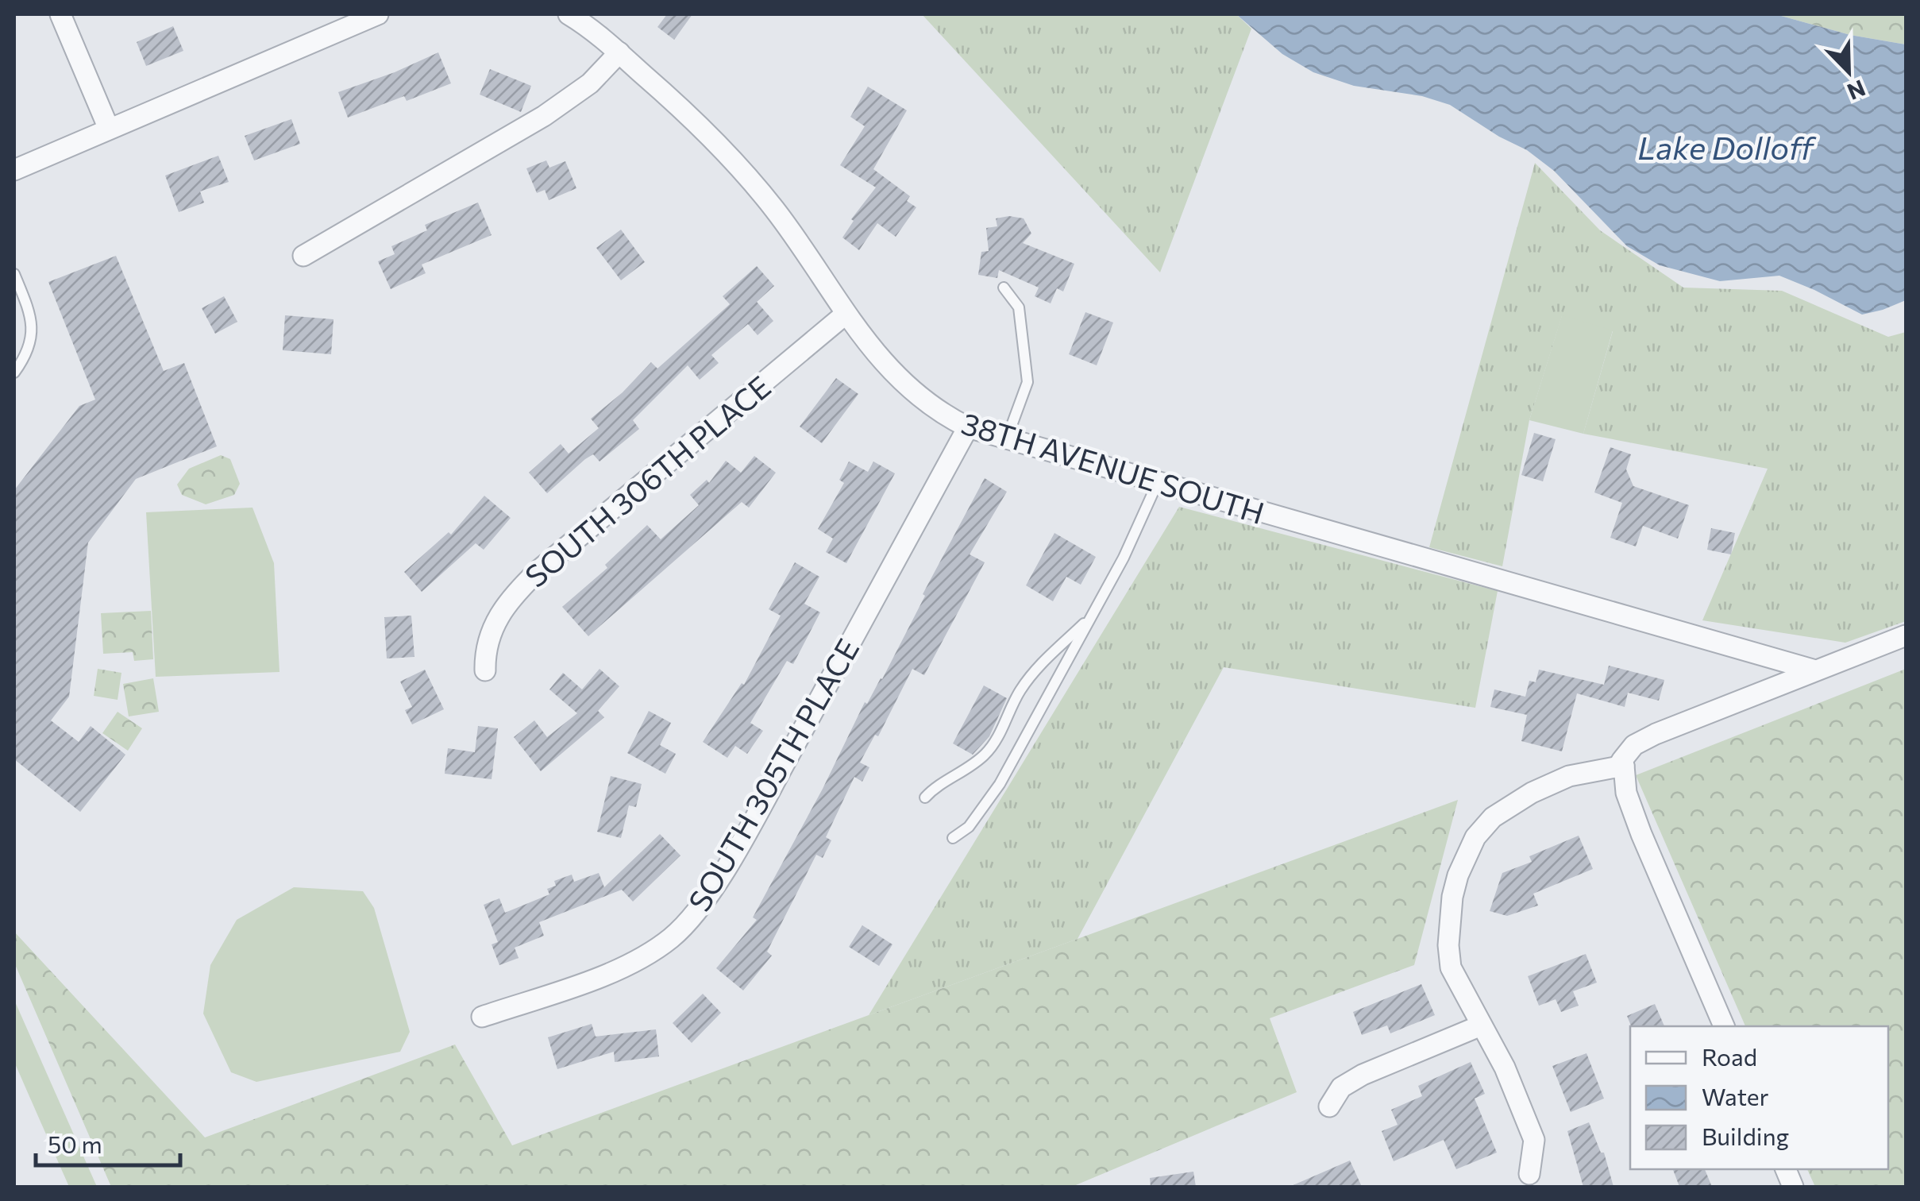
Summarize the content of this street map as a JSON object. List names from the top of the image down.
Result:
{
  "streets": {
    "street": ["38TH AVENUE SOUTH", "SOUTH 306TH PLACE", "SOUTH 305TH PLACE"]
  },
  "crossings": [
    ["38TH AVENUE SOUTH", "SOUTH 306TH PLACE"],
    ["38TH AVENUE SOUTH", "SOUTH 305TH PLACE"]
  ],
  "water": ["Lake Dolloff"],
  "legend": ["Road", "Water", "Building"],
  "scale_bar": "50 m",
  "north": "bottom right"
}
